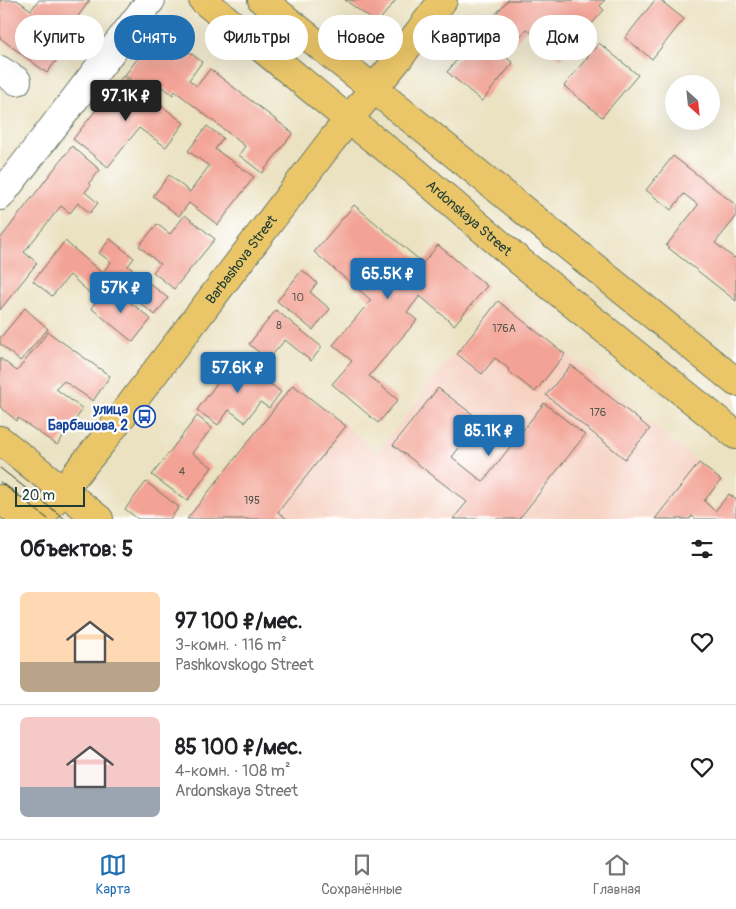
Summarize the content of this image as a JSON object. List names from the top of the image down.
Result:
{
  "streets": {
    "main road": ["Ardonskaya Street", "Barbashova Street"]
  },
  "crossings": [
    ["Ardonskaya Street", "Barbashova Street"]
  ],
  "places": {
    "bus stop": ["улица Барбашова, 2"]
  },
  "house_numbers": [
    "10",
    "8",
    "176А",
    "176",
    "4",
    "195"
  ],
  "scale_bar": "20 m",
  "north": "bottom right",
  "page": {
    "chip": [
      "Купить",
      "Снять",
      "Фильтры",
      "Новое",
      "Квартира",
      "Дом"
    ],
    "price": [
      "97.1K ₽",
      "65.5K ₽",
      "57K ₽",
      "57.6K ₽",
      "85.1K ₽"
    ],
    "scale": "20 m",
    "heading": "Объектов: 5",
    "list": [
      {
        "name": "97 100 ₽/мес.",
        "note": "3-комн. · 116 m² · Pashkovskogo Street"
      },
      {
        "name": "85 100 ₽/мес.",
        "note": "4-комн. · 108 m² · Ardonskaya Street"
      }
    ],
    "tabs": ["Карта", "Сохранённые", "Главная"]
  }
}
